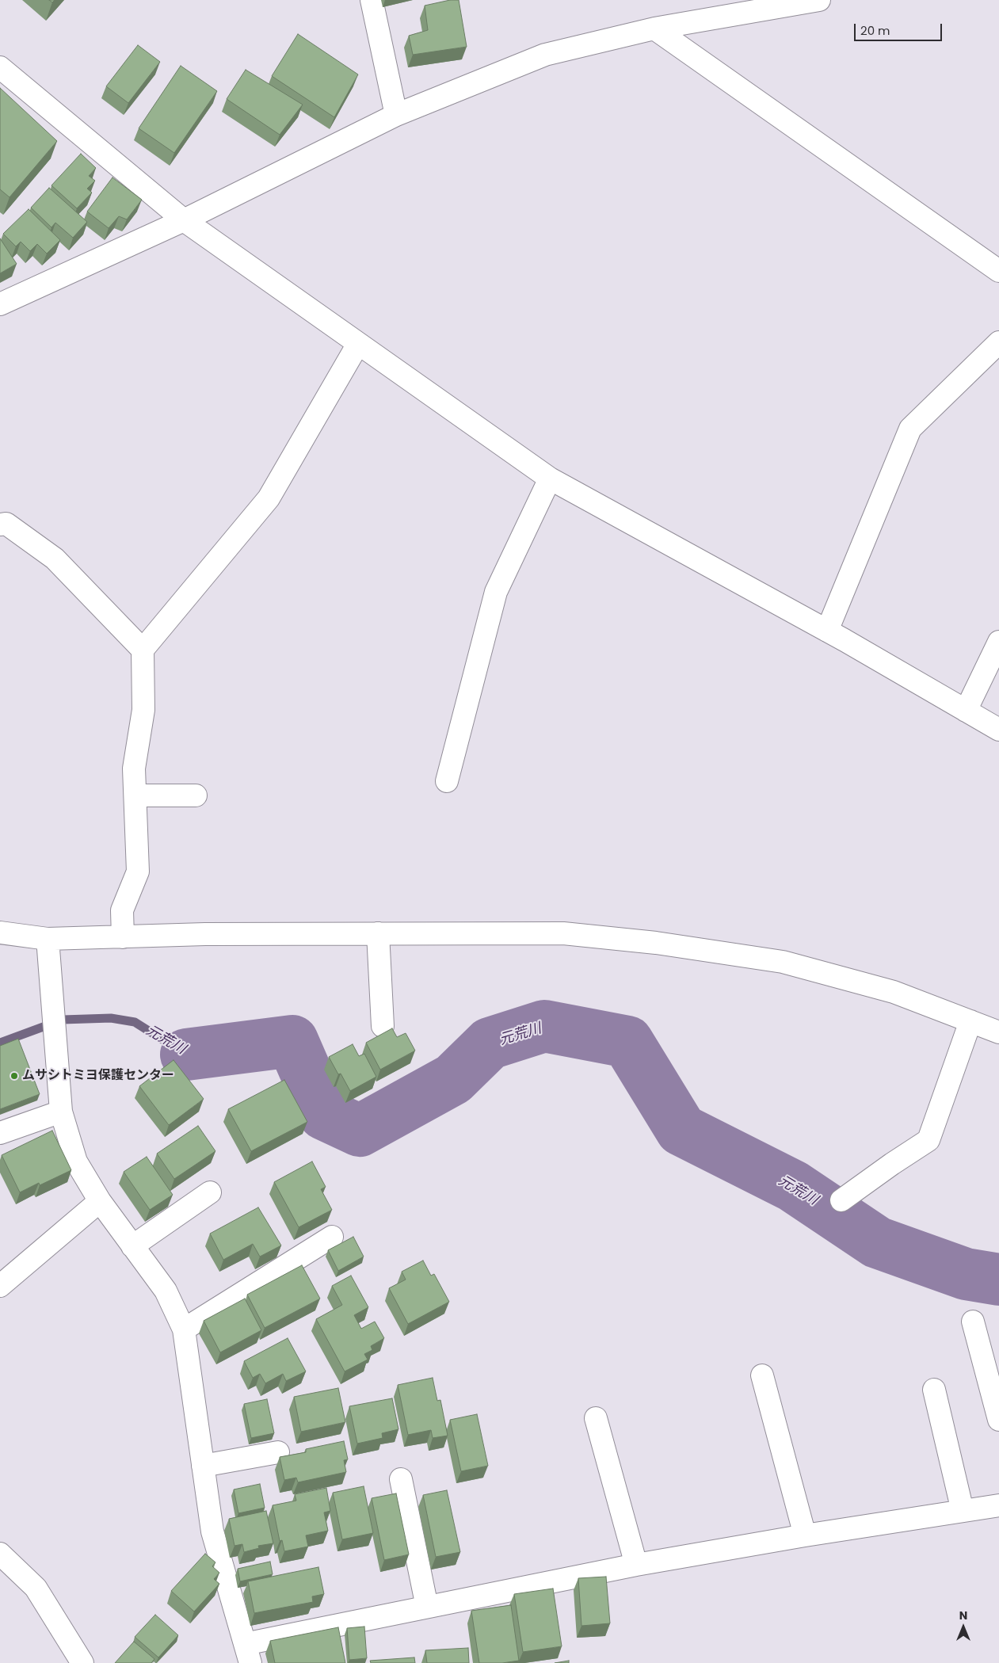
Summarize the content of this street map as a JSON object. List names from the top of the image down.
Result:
{
  "water": ["元荒川"],
  "places": ["ムサシトミヨ保護センター"],
  "scale_bar": "20 m",
  "north": "top"
}
